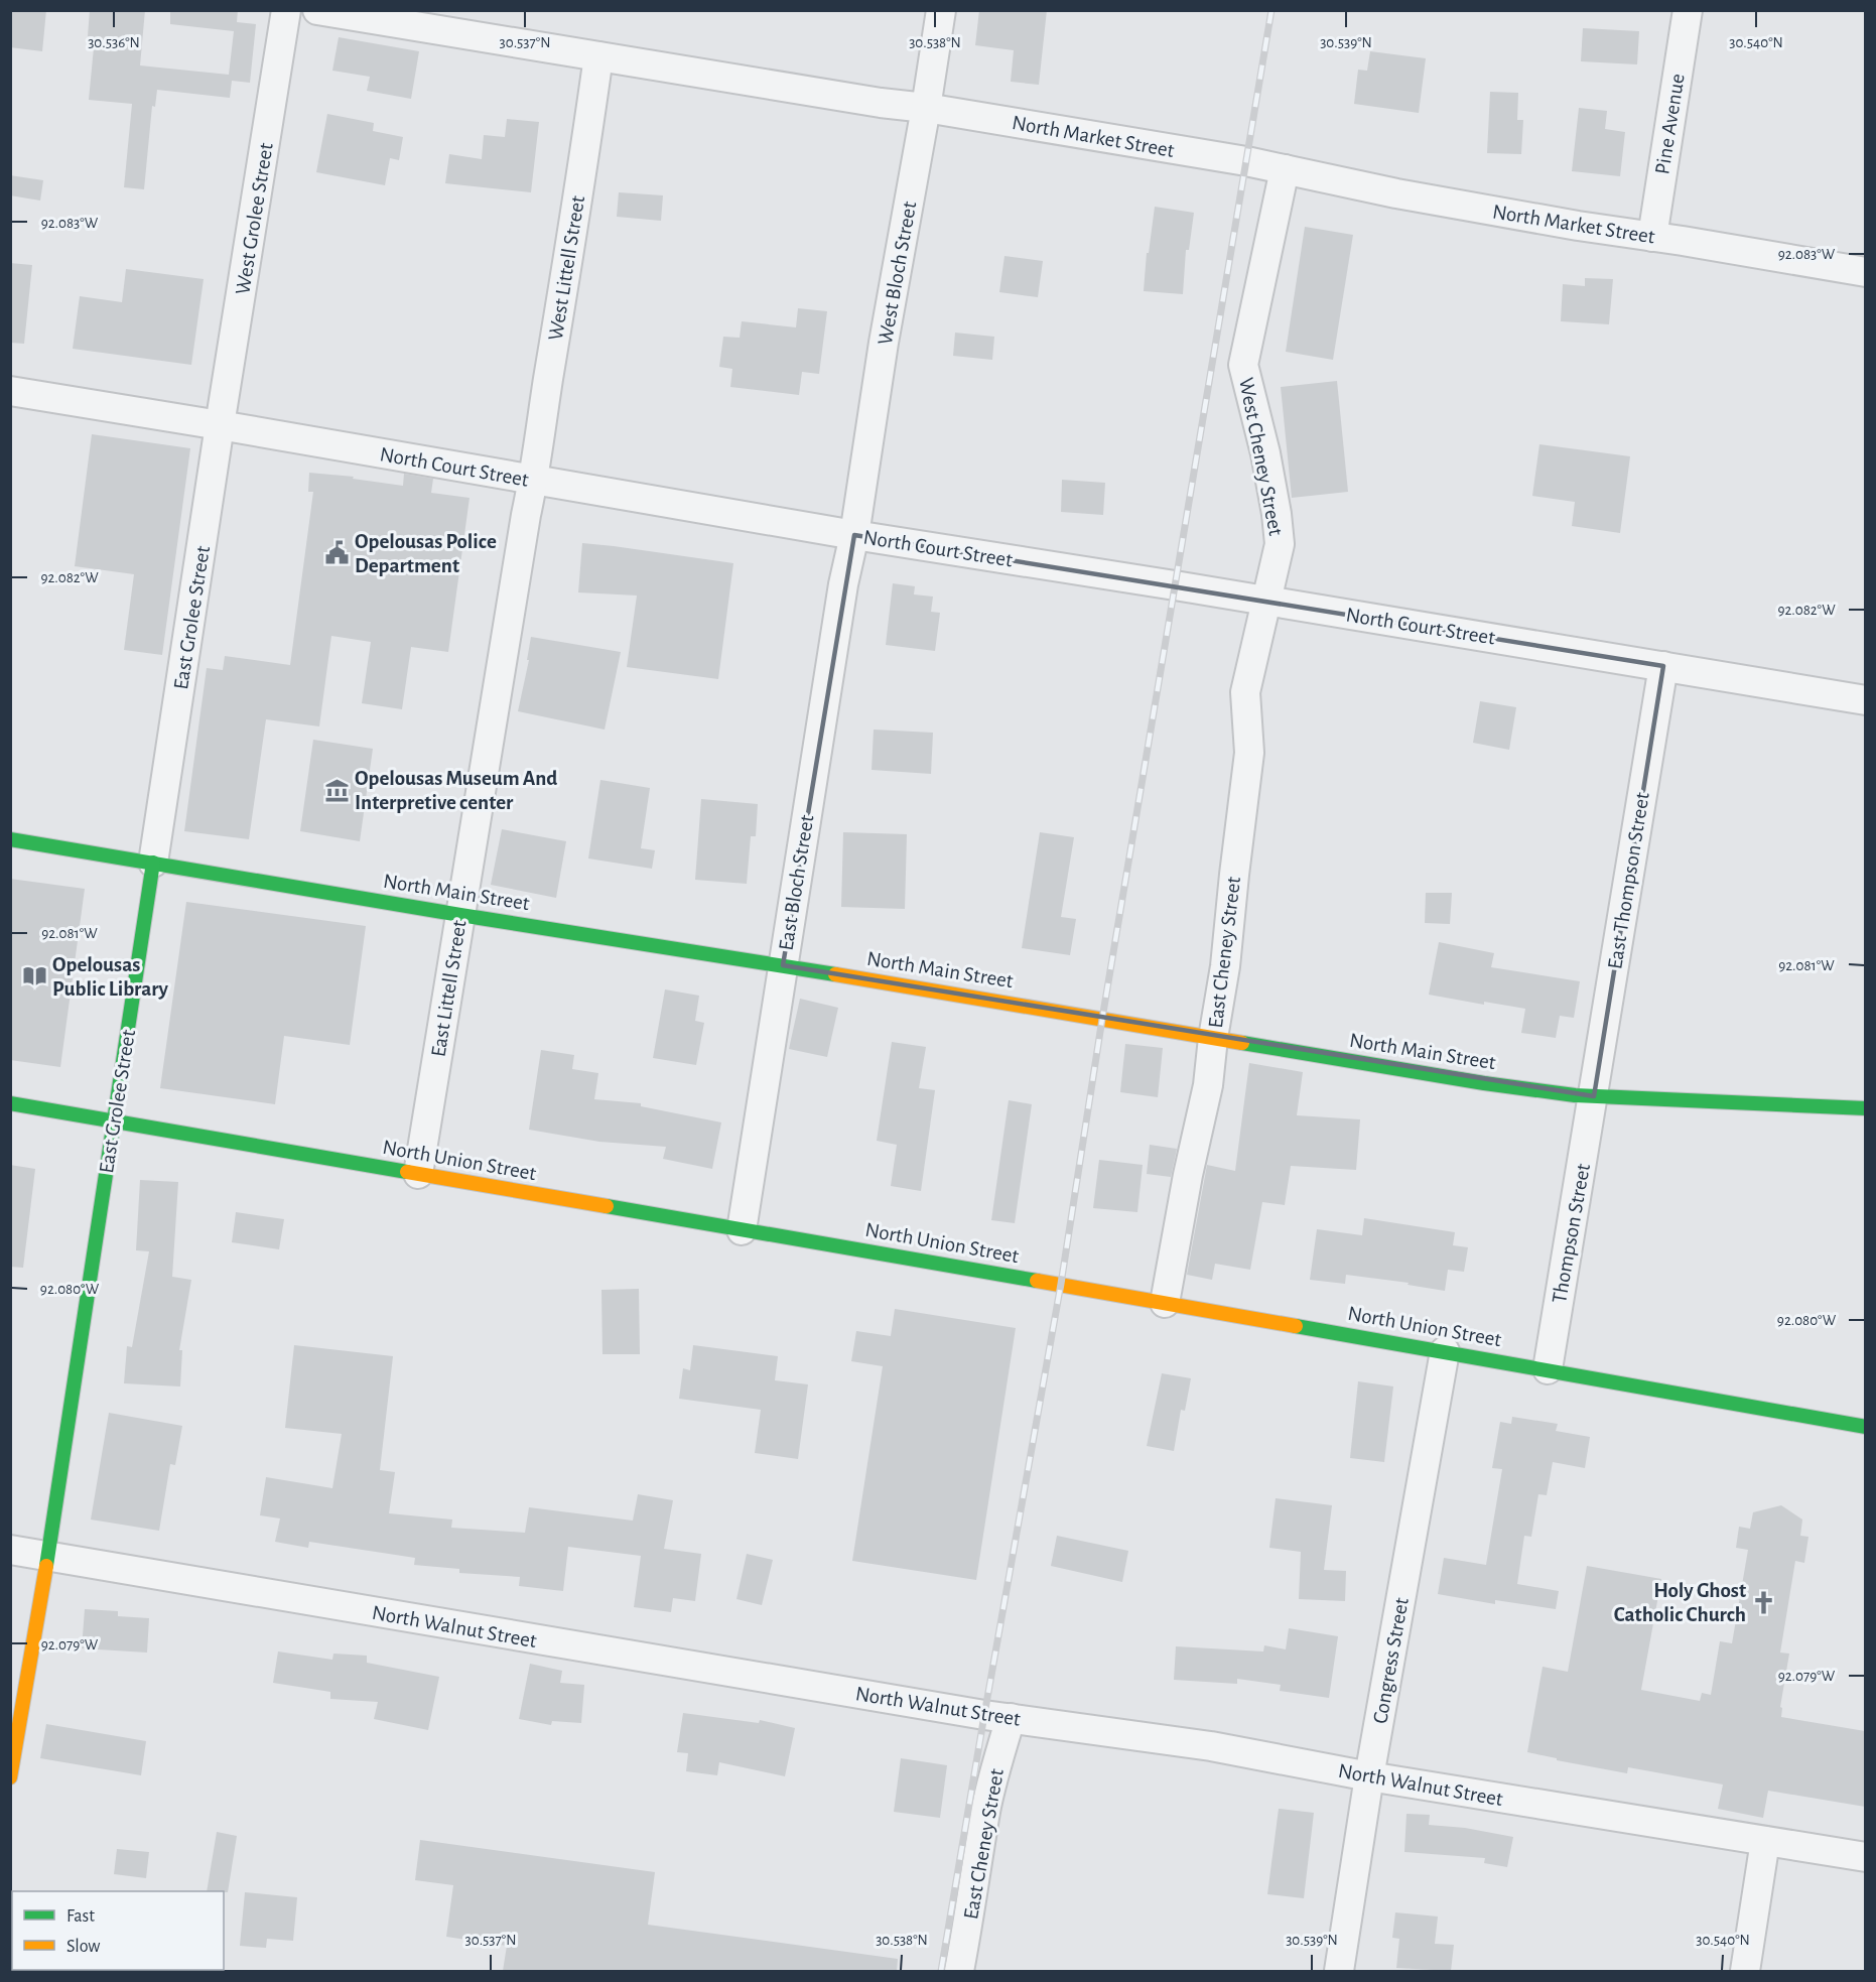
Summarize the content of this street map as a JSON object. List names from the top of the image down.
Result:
{
  "streets": {
    "main road": ["East Grolee Street", "North Main Street", "North Union Street"],
    "street": [
      "Pine Avenue",
      "North Market Street",
      "West Grolee Street",
      "West Littell Street",
      "West Bloch Street",
      "West Cheney Street",
      "North Court Street",
      "East Thompson Street",
      "East Bloch Street",
      "East Cheney Street",
      "East Littell Street",
      "Thompson Street",
      "North Walnut Street",
      "Congress Street"
    ]
  },
  "crossings": [
    ["Pine Avenue", "North Market Street"],
    ["North Market Street", "West Littell Street"],
    ["North Market Street", "West Bloch Street"],
    ["North Market Street", "West Cheney Street"],
    ["West Grolee Street", "North Court Street"],
    ["West Grolee Street", "East Grolee Street"],
    ["West Littell Street", "North Court Street"],
    ["West Littell Street", "East Littell Street"],
    ["West Bloch Street", "North Court Street"],
    ["West Bloch Street", "East Bloch Street"],
    ["West Cheney Street", "North Court Street"],
    ["West Cheney Street", "East Cheney Street"],
    ["North Court Street", "East Grolee Street"],
    ["North Court Street", "East Thompson Street"],
    ["North Court Street", "East Bloch Street"],
    ["North Court Street", "East Cheney Street"],
    ["North Court Street", "East Littell Street"],
    ["East Grolee Street", "North Main Street"],
    ["East Grolee Street", "North Union Street"],
    ["East Grolee Street", "North Walnut Street"],
    ["East Thompson Street", "North Main Street"],
    ["East Thompson Street", "Thompson Street"],
    ["East Bloch Street", "North Main Street"],
    ["East Bloch Street", "North Union Street"],
    ["North Main Street", "East Cheney Street"],
    ["North Main Street", "East Littell Street"],
    ["North Main Street", "Thompson Street"],
    ["East Cheney Street", "North Union Street"],
    ["East Cheney Street", "North Walnut Street"],
    ["East Littell Street", "North Union Street"],
    ["North Union Street", "Thompson Street"],
    ["North Union Street", "Congress Street"],
    ["North Walnut Street", "Congress Street"]
  ],
  "places": {
    "public building": ["Opelousas Police Department"],
    "museum": ["Opelousas Museum And Interpretive center"],
    "library": ["Opelousas Public Library"],
    "church": ["Holy Ghost Catholic Church"]
  },
  "legend": ["Fast", "Slow"],
  "coordinates": [
    "30.536°N",
    "30.537°N",
    "30.538°N",
    "30.539°N",
    "30.540°N",
    "92.083°W",
    "92.082°W",
    "92.081°W",
    "92.080°W",
    "92.079°W"
  ]
}
